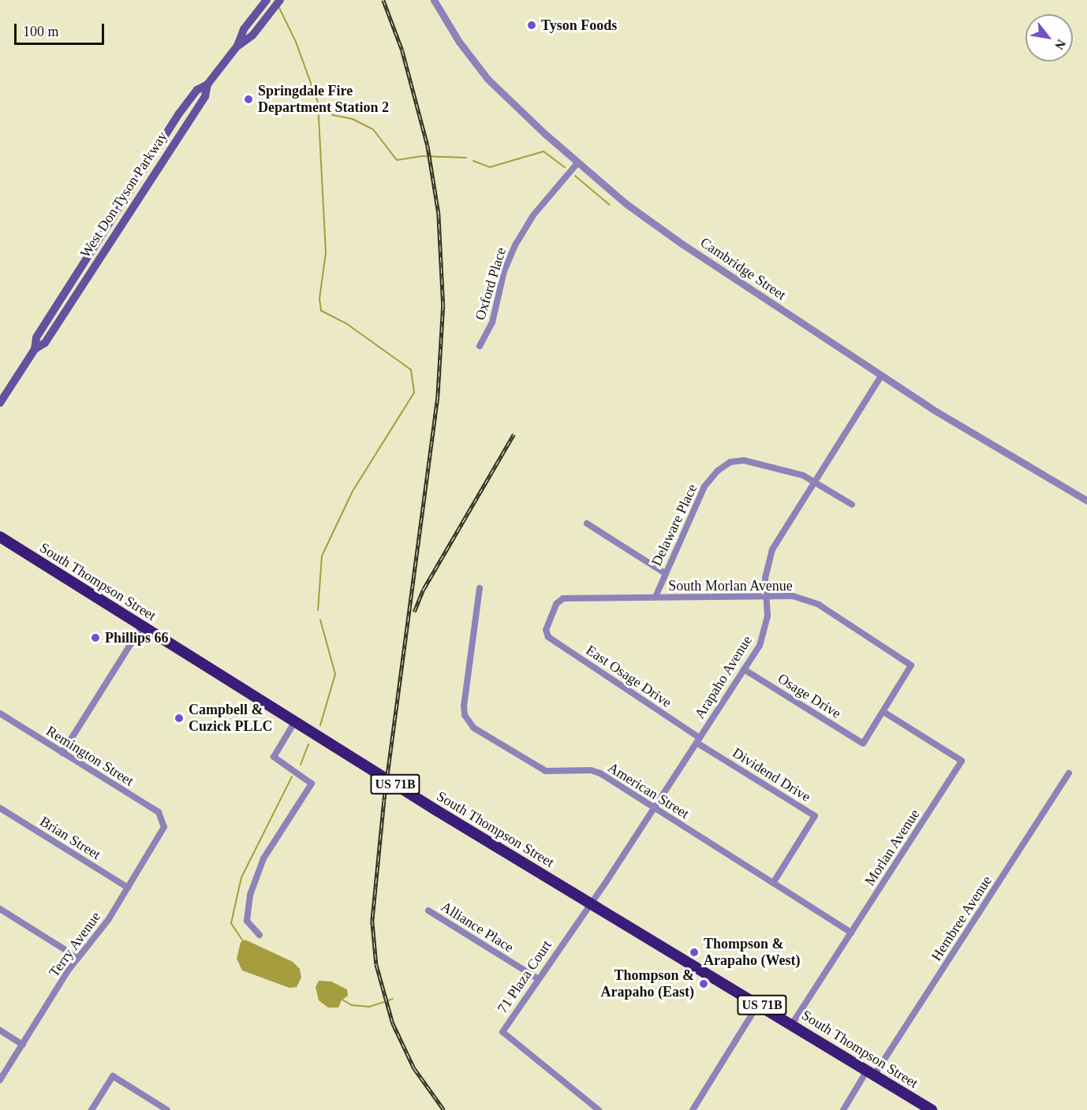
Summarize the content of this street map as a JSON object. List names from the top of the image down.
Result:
{
  "streets": {
    "highway": ["South Thompson Street", "US 71B"],
    "main road": ["West Don Tyson Parkway"],
    "street": [
      "Cambridge Street",
      "Oxford Place",
      "Delaware Place",
      "South Morlan Avenue",
      "East Osage Drive",
      "Arapaho Avenue",
      "Osage Drive",
      "Remington Street",
      "Dividend Drive",
      "American Street",
      "Brian Street",
      "Morlan Avenue",
      "Hembree Avenue",
      "Alliance Place",
      "Terry Avenue",
      "71 Plaza Court"
    ]
  },
  "crossings": [
    ["Cambridge Street", "Oxford Place"],
    ["Cambridge Street", "Arapaho Avenue"],
    ["Delaware Place", "South Morlan Avenue"],
    ["Delaware Place", "Arapaho Avenue"],
    ["South Thompson Street", "Arapaho Avenue"],
    ["South Thompson Street", "Morlan Avenue"],
    ["South Thompson Street", "Hembree Avenue"],
    ["South Thompson Street", "71 Plaza Court"],
    ["South Morlan Avenue", "East Osage Drive"],
    ["South Morlan Avenue", "Arapaho Avenue"],
    ["South Morlan Avenue", "Osage Drive"],
    ["South Morlan Avenue", "Morlan Avenue"],
    ["East Osage Drive", "Arapaho Avenue"],
    ["East Osage Drive", "Dividend Drive"],
    ["Arapaho Avenue", "Osage Drive"],
    ["Arapaho Avenue", "Dividend Drive"],
    ["Arapaho Avenue", "American Street"],
    ["Arapaho Avenue", "71 Plaza Court"],
    ["Osage Drive", "Morlan Avenue"],
    ["Remington Street", "Terry Avenue"],
    ["Dividend Drive", "American Street"],
    ["American Street", "Morlan Avenue"],
    ["Brian Street", "Terry Avenue"],
    ["Alliance Place", "71 Plaza Court"]
  ],
  "places": [
    "Tyson Foods",
    "Springdale Fire Department Station 2",
    "Phillips 66",
    "Campbell & Cuzick PLLC",
    "Thompson & Arapaho (West)",
    "Thompson & Arapaho (East)"
  ],
  "scale_bar": "100 m",
  "north": "bottom right"
}
